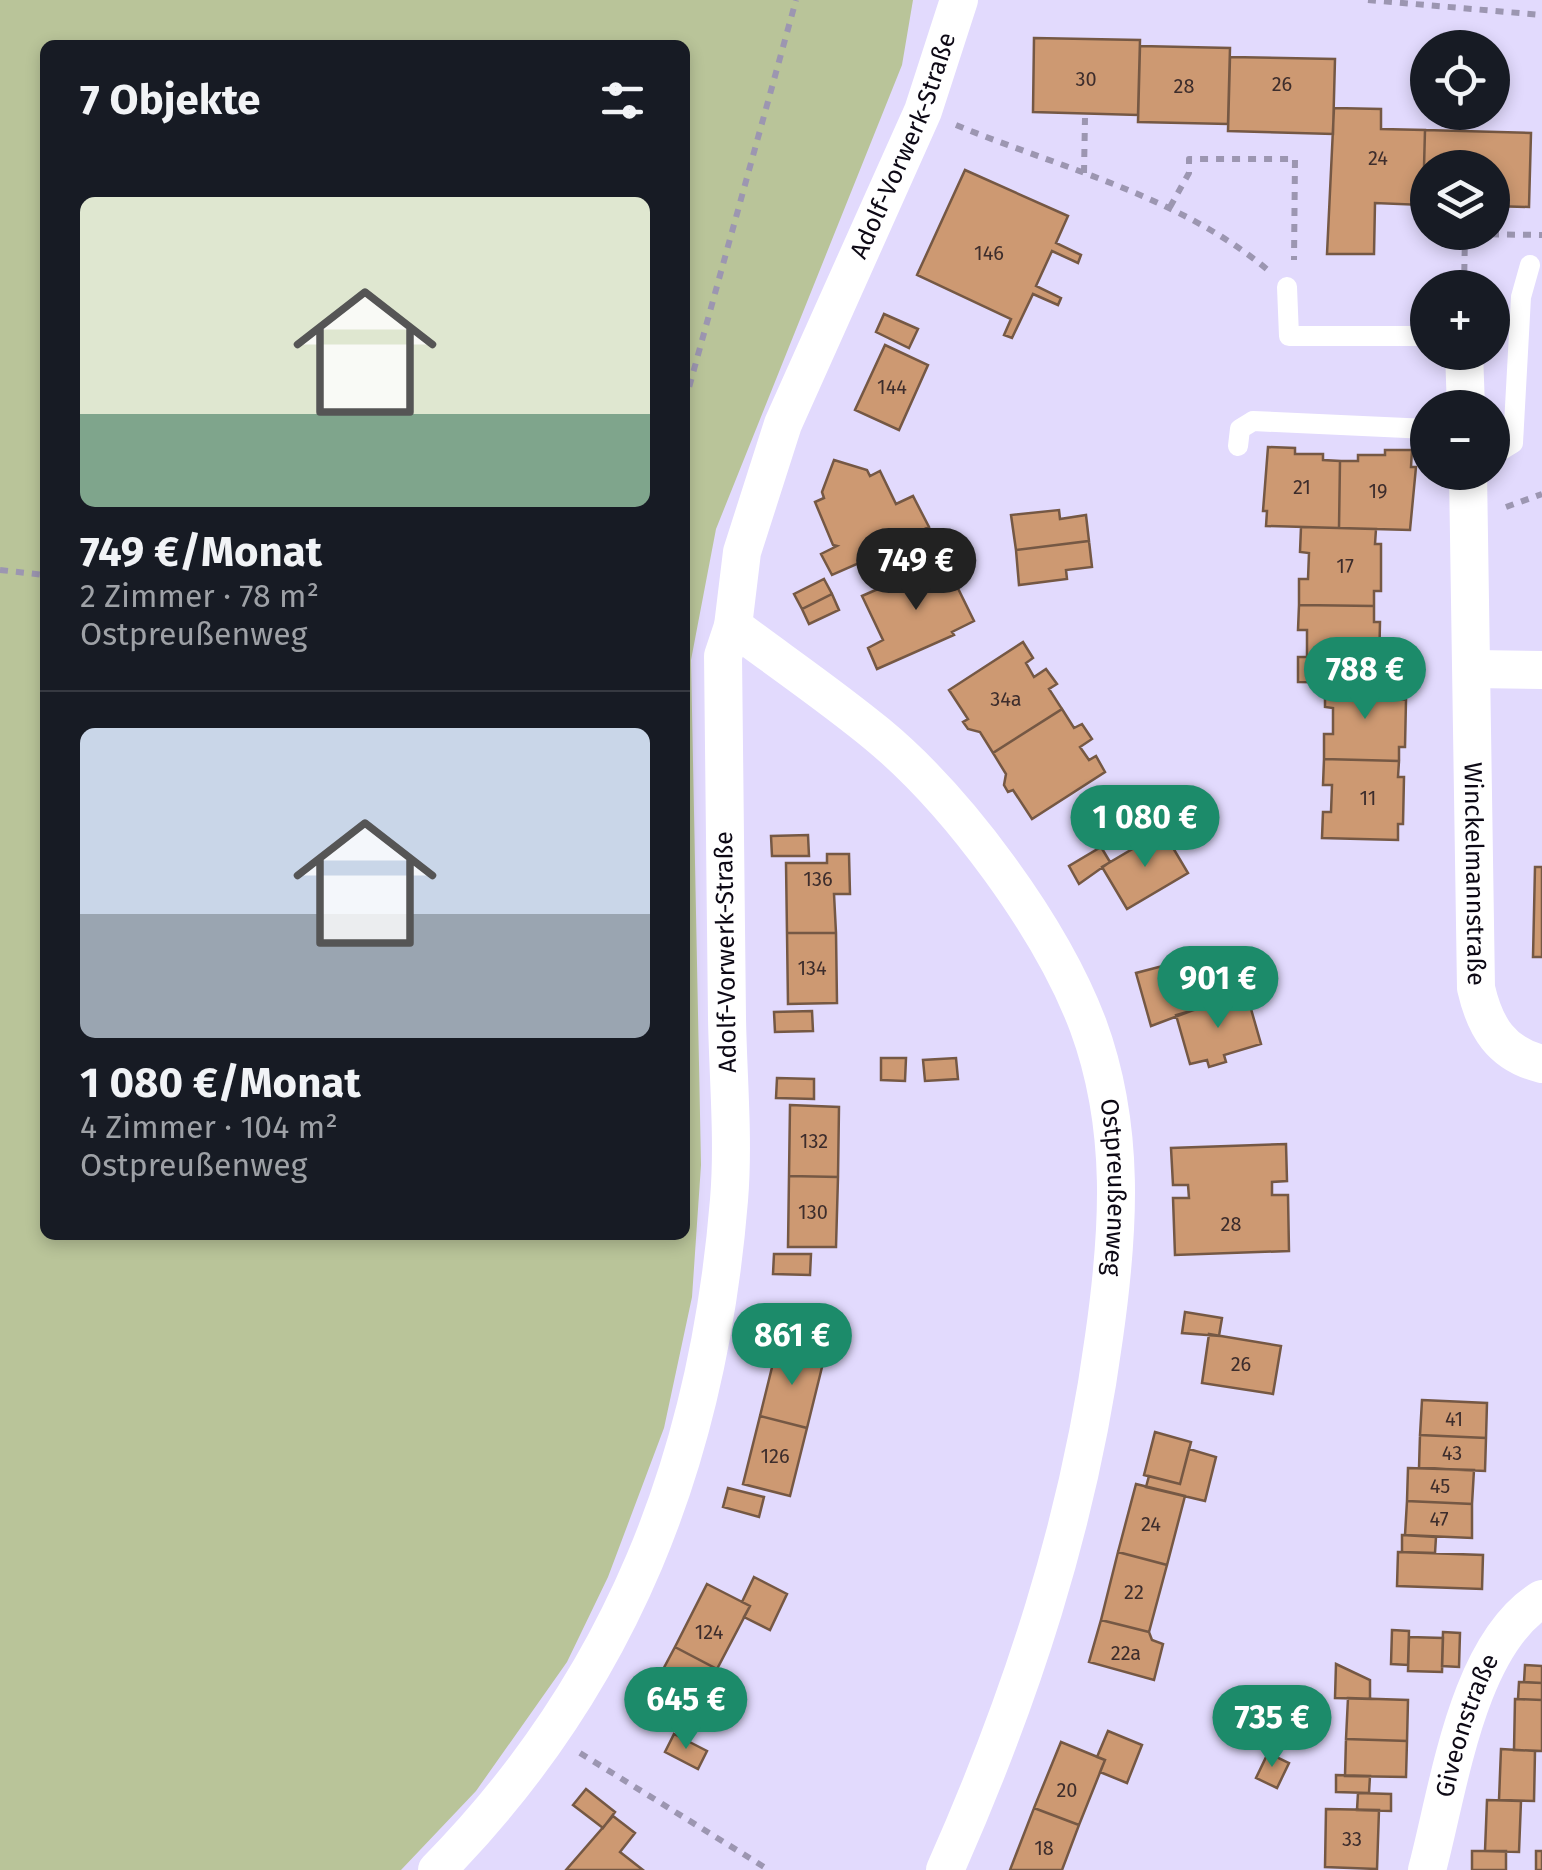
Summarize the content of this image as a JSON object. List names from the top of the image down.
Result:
{
  "streets": {
    "street": [
      "Adolf-Vorwerk-Straße",
      "Winckelmannstraße",
      "Ostpreußenweg",
      "Giveonstraße"
    ]
  },
  "crossings": [
    ["Adolf-Vorwerk-Straße", "Ostpreußenweg"]
  ],
  "house_numbers": [
    "30",
    "26",
    "28",
    "24",
    "146",
    "144",
    "21",
    "19",
    "17",
    "34a",
    "11",
    "136",
    "134",
    "132",
    "130",
    "28",
    "26",
    "41",
    "43",
    "126",
    "45",
    "47",
    "24",
    "22",
    "124",
    "22a",
    "20",
    "33",
    "18"
  ],
  "page": {
    "map_buttons": ["+", "−"],
    "heading": "7 Objekte",
    "list": [
      {
        "name": "749 €/Monat",
        "note": "2 Zimmer · 78 m² · Ostpreußenweg"
      },
      {
        "name": "1 080 €/Monat",
        "note": "4 Zimmer · 104 m² · Ostpreußenweg"
      }
    ],
    "price": [
      "749 €",
      "788 €",
      "1 080 €",
      "901 €",
      "861 €",
      "645 €",
      "735 €"
    ]
  }
}
